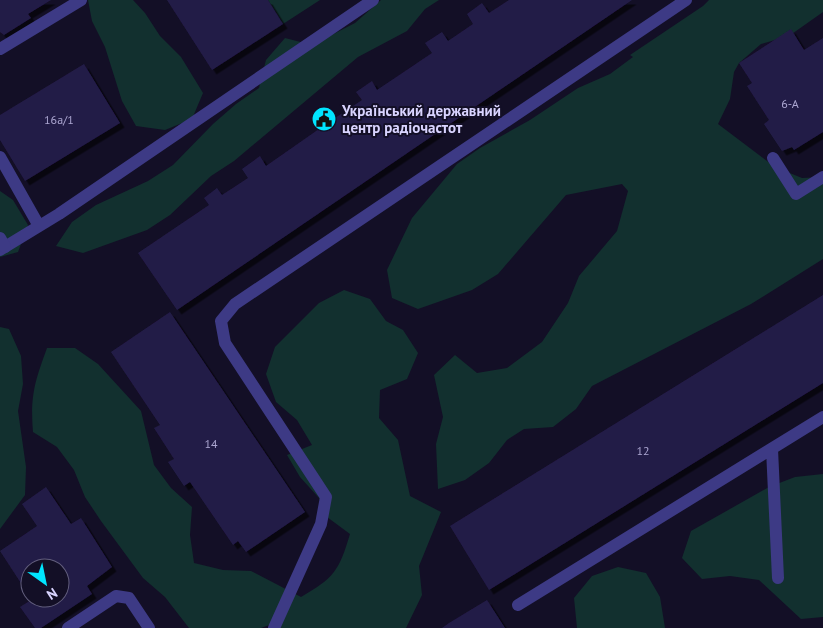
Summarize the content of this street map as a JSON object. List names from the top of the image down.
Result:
{
  "places": {
    "public building": ["Український державний центр радіочастот"]
  },
  "house_numbers": [
    "6-А",
    "16а/1",
    "14",
    "12"
  ],
  "north": "bottom right"
}
